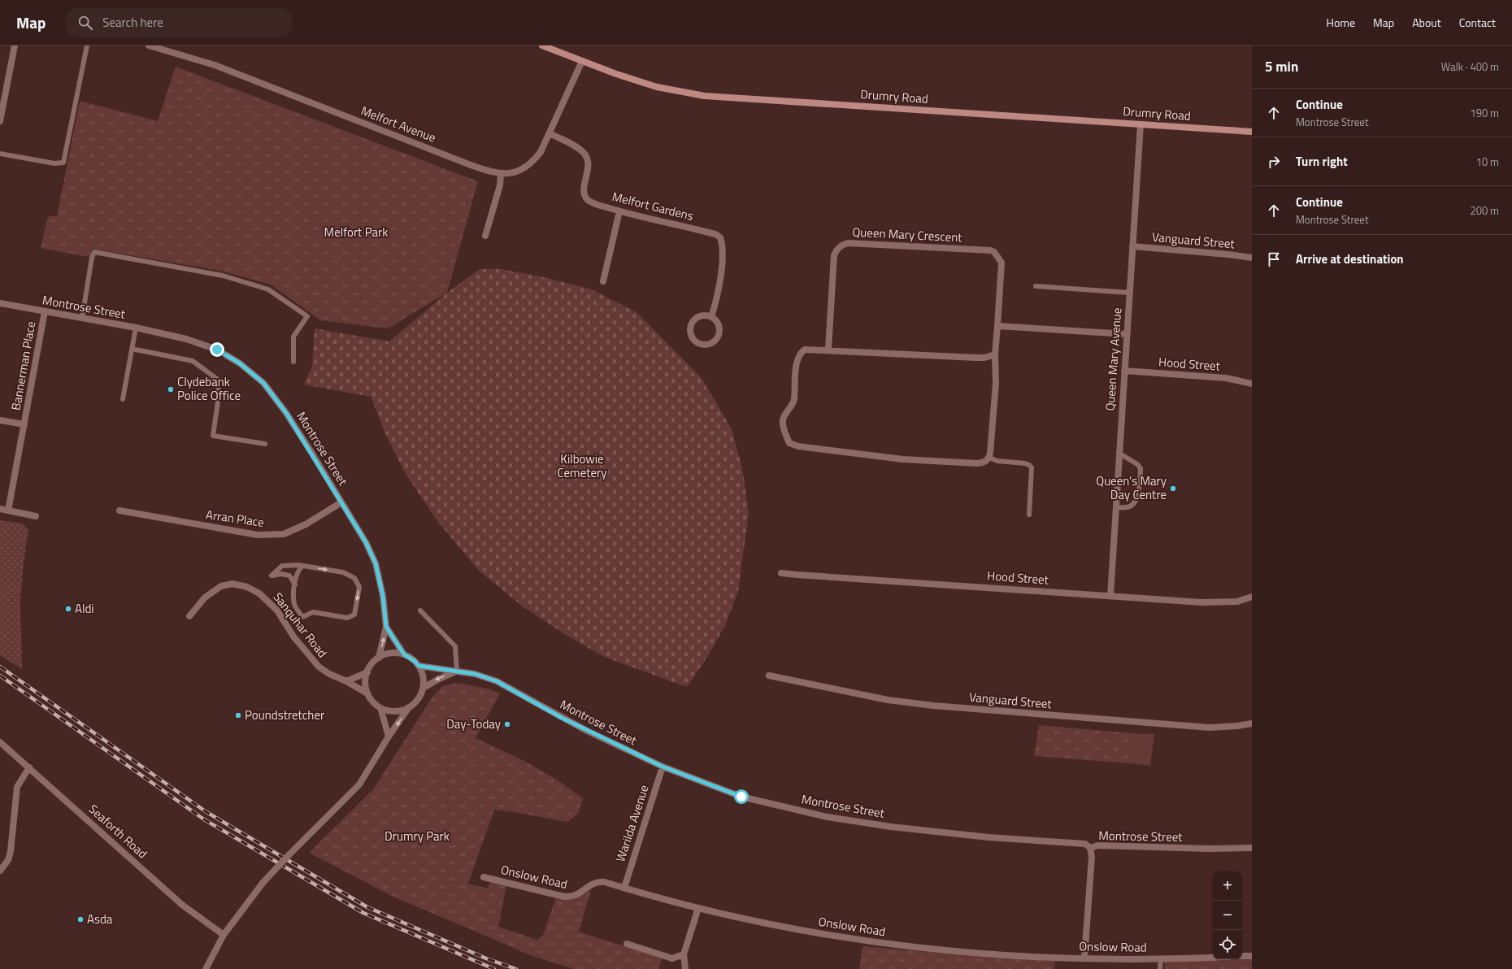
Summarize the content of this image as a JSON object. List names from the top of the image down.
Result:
{
  "streets": {
    "main road": ["Drumry Road"],
    "street": [
      "Melfort Avenue",
      "Melfort Gardens",
      "Queen Mary Crescent",
      "Vanguard Street",
      "Montrose Street",
      "Queen Mary Avenue",
      "Hood Street",
      "Bannerman Place",
      "Arran Place",
      "Sanquhar Road",
      "Warilda Avenue",
      "Seaforth Road",
      "Onslow Road"
    ]
  },
  "crossings": [
    ["Drumry Road", "Melfort Avenue"],
    ["Drumry Road", "Queen Mary Avenue"],
    ["Melfort Avenue", "Melfort Gardens"],
    ["Vanguard Street", "Queen Mary Avenue"],
    ["Montrose Street", "Bannerman Place"],
    ["Montrose Street", "Arran Place"],
    ["Montrose Street", "Sanquhar Road"],
    ["Montrose Street", "Warilda Avenue"],
    ["Queen Mary Avenue", "Hood Street"],
    ["Warilda Avenue", "Onslow Road"]
  ],
  "parks": ["Melfort Park", "Kilbowie Cemetery", "Drumry Park"],
  "places": [
    "Clydebank Police Office",
    "Queen's Mary Day Centre",
    "Aldi",
    "Poundstretcher",
    "Day-Today",
    "Asda"
  ],
  "page": {
    "header": "Map",
    "search": "Search here",
    "nav": [
      "Home",
      "Map",
      "About",
      "Contact"
    ],
    "heading": ["5 min", "Walk · 400 m"],
    "list": [
      ["Continue", "Montrose Street", "190 m"],
      ["Turn right", "10 m"],
      ["Continue", "Montrose Street", "200 m"],
      "Arrive at destination"
    ],
    "map_buttons": ["+", "−"]
  }
}
